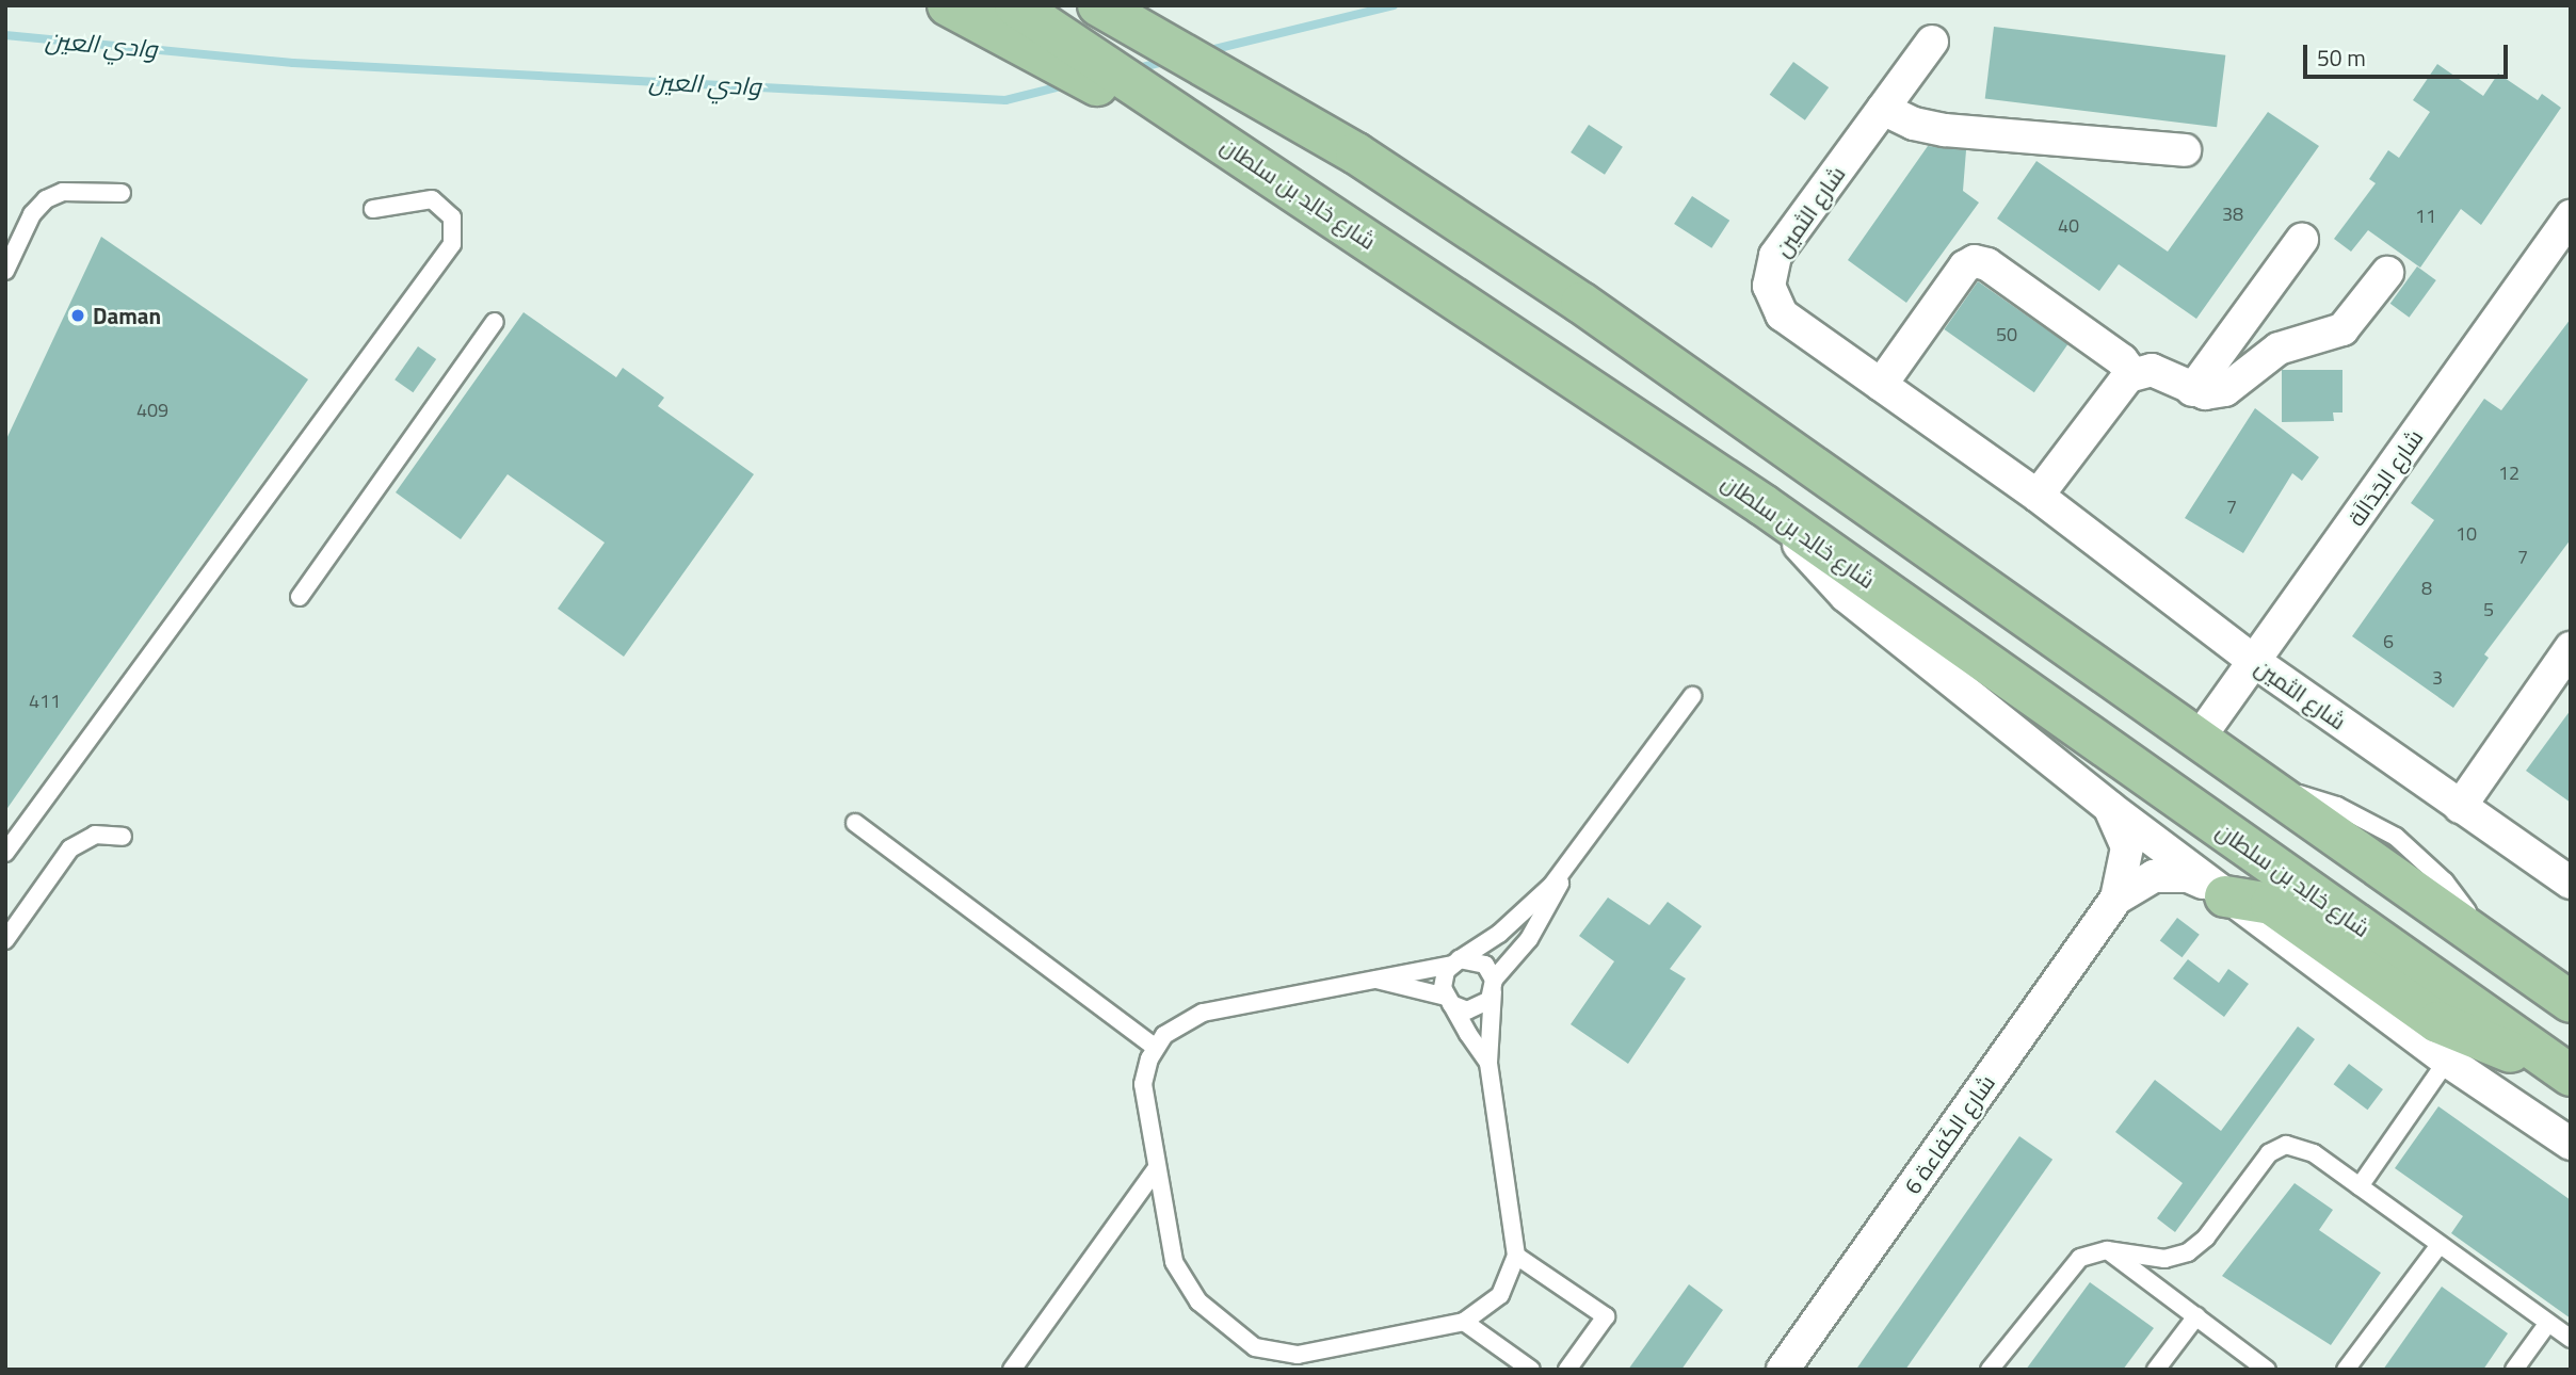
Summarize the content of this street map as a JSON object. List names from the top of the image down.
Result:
{
  "streets": {
    "main road": ["شارع خالِد بن سلطان"],
    "street": ["شارع الثمين", "شارع الجَدَالَة", "شارع الكَفاءة 6"]
  },
  "crossings": [
    ["شارع الثمين", "شارع الجَدَالَة"]
  ],
  "water": ["وادي العين"],
  "places": ["Daman"],
  "house_numbers": [
    "38",
    "11",
    "40",
    "50",
    "409",
    "12",
    "7",
    "10",
    "7",
    "8",
    "5",
    "6",
    "3",
    "411"
  ],
  "scale_bar": "50 m"
}
